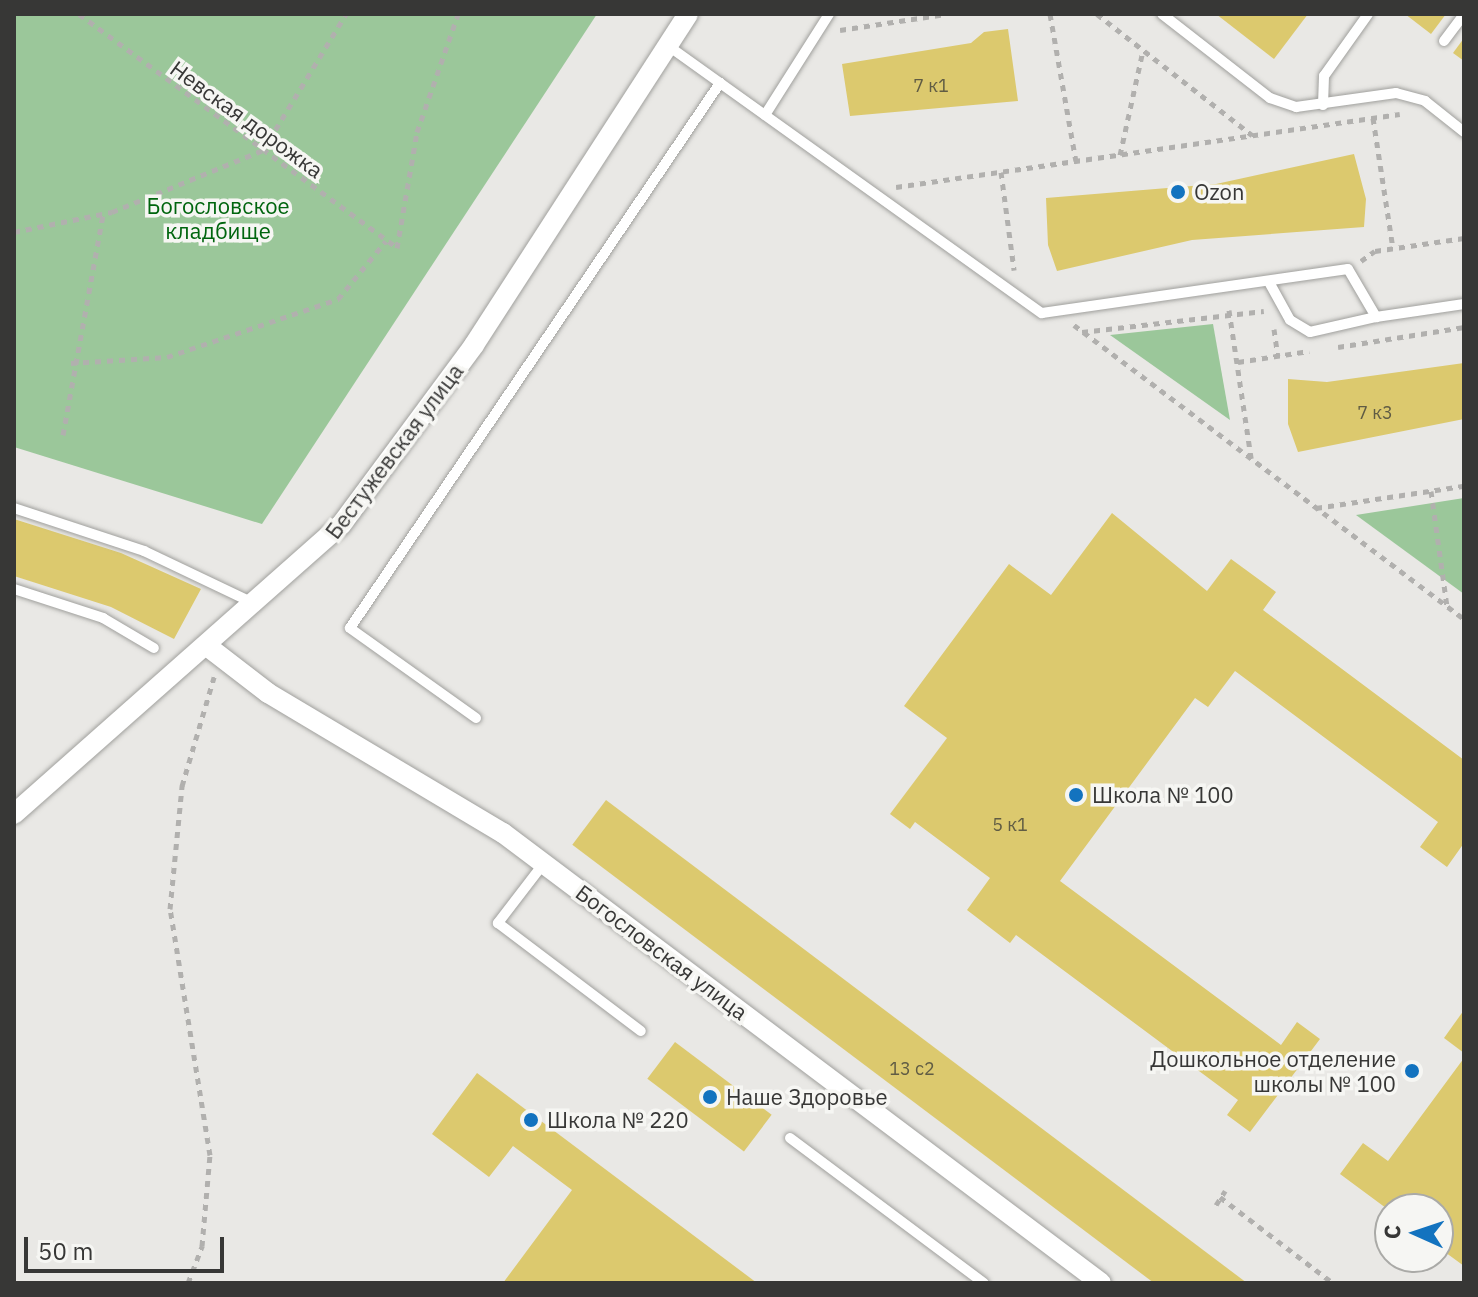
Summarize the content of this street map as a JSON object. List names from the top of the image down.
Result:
{
  "streets": {
    "street": ["Бестужевская улица", "Богословская улица"],
    "path": ["Невская дорожка"]
  },
  "crossings": [
    ["Бестужевская улица", "Богословская улица"]
  ],
  "parks": ["Богословское кладбище"],
  "places": [
    "Ozon",
    "Школа № 100",
    "Дошкольное отделение школы № 100",
    "Наше Здоровье",
    "Школа № 220"
  ],
  "house_numbers": [
    "7 к1",
    "7 к3",
    "5 к1",
    "13 с2"
  ],
  "scale_bar": "50 m",
  "north": "left"
}
